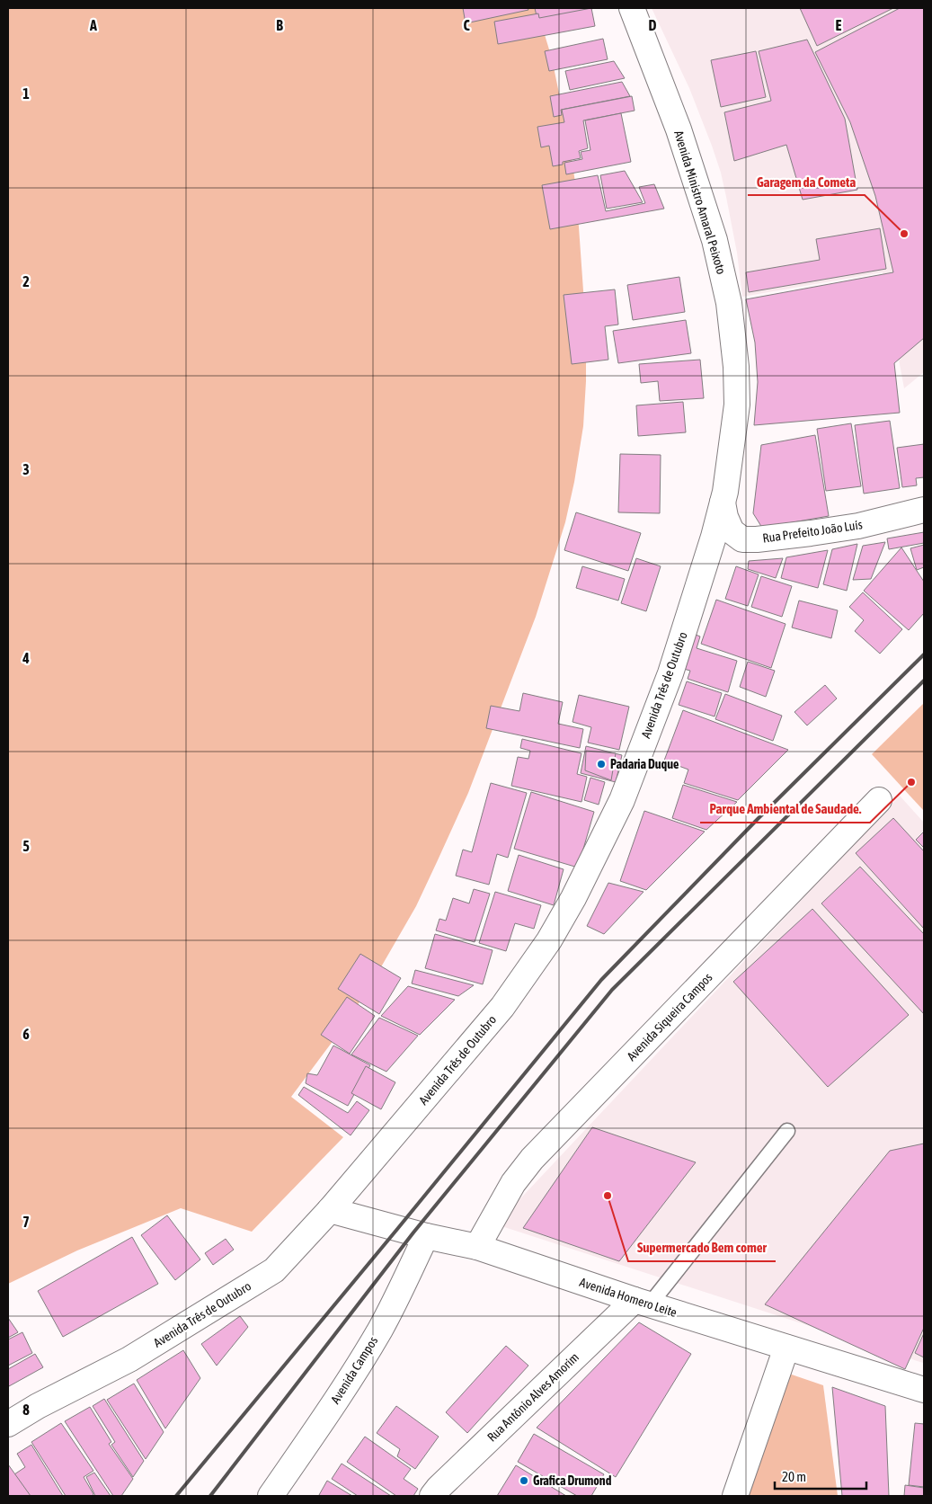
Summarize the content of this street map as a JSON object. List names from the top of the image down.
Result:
{
  "streets": {
    "street": [
      "Avenida Ministro Amaral Peixoto",
      "Rua Prefeito João Luís",
      "Avenida Três de Outubro",
      "Avenida Siqueira Campos",
      "Avenida Homero Leite",
      "Avenida Campos",
      "Rua Antônio Alves Amorim"
    ]
  },
  "crossings": [
    ["Avenida Ministro Amaral Peixoto", "Avenida Três de Outubro"],
    ["Avenida Três de Outubro", "Avenida Homero Leite"],
    ["Avenida Siqueira Campos", "Avenida Homero Leite"],
    ["Avenida Homero Leite", "Avenida Campos"],
    ["Avenida Homero Leite", "Rua Antônio Alves Amorim"]
  ],
  "places": [
    "Garagem da Cometa",
    "Padaria Duque",
    "Parque Ambiental de Saudade.",
    "Supermercado Bem comer",
    "Grafica Drumond"
  ],
  "scale_bar": "20 m",
  "grid": {
    "columns": [
      "A",
      "B",
      "C",
      "D",
      "E"
    ],
    "rows": [
      "1",
      "2",
      "3",
      "4",
      "5",
      "6",
      "7",
      "8"
    ]
  }
}
